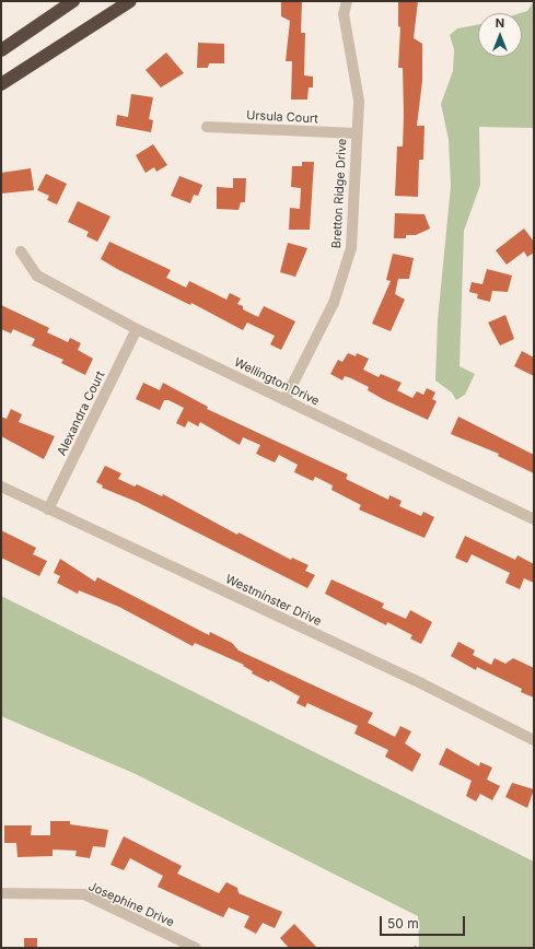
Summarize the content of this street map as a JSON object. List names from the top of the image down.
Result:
{
  "streets": {
    "street": [
      "Ursula Court",
      "Bretton Ridge Drive",
      "Wellington Drive",
      "Alexandra Court",
      "Westminster Drive",
      "Josephine Drive"
    ]
  },
  "crossings": [
    ["Ursula Court", "Bretton Ridge Drive"],
    ["Bretton Ridge Drive", "Wellington Drive"],
    ["Wellington Drive", "Alexandra Court"],
    ["Alexandra Court", "Westminster Drive"]
  ],
  "scale_bar": "50 m",
  "north": "top"
}
